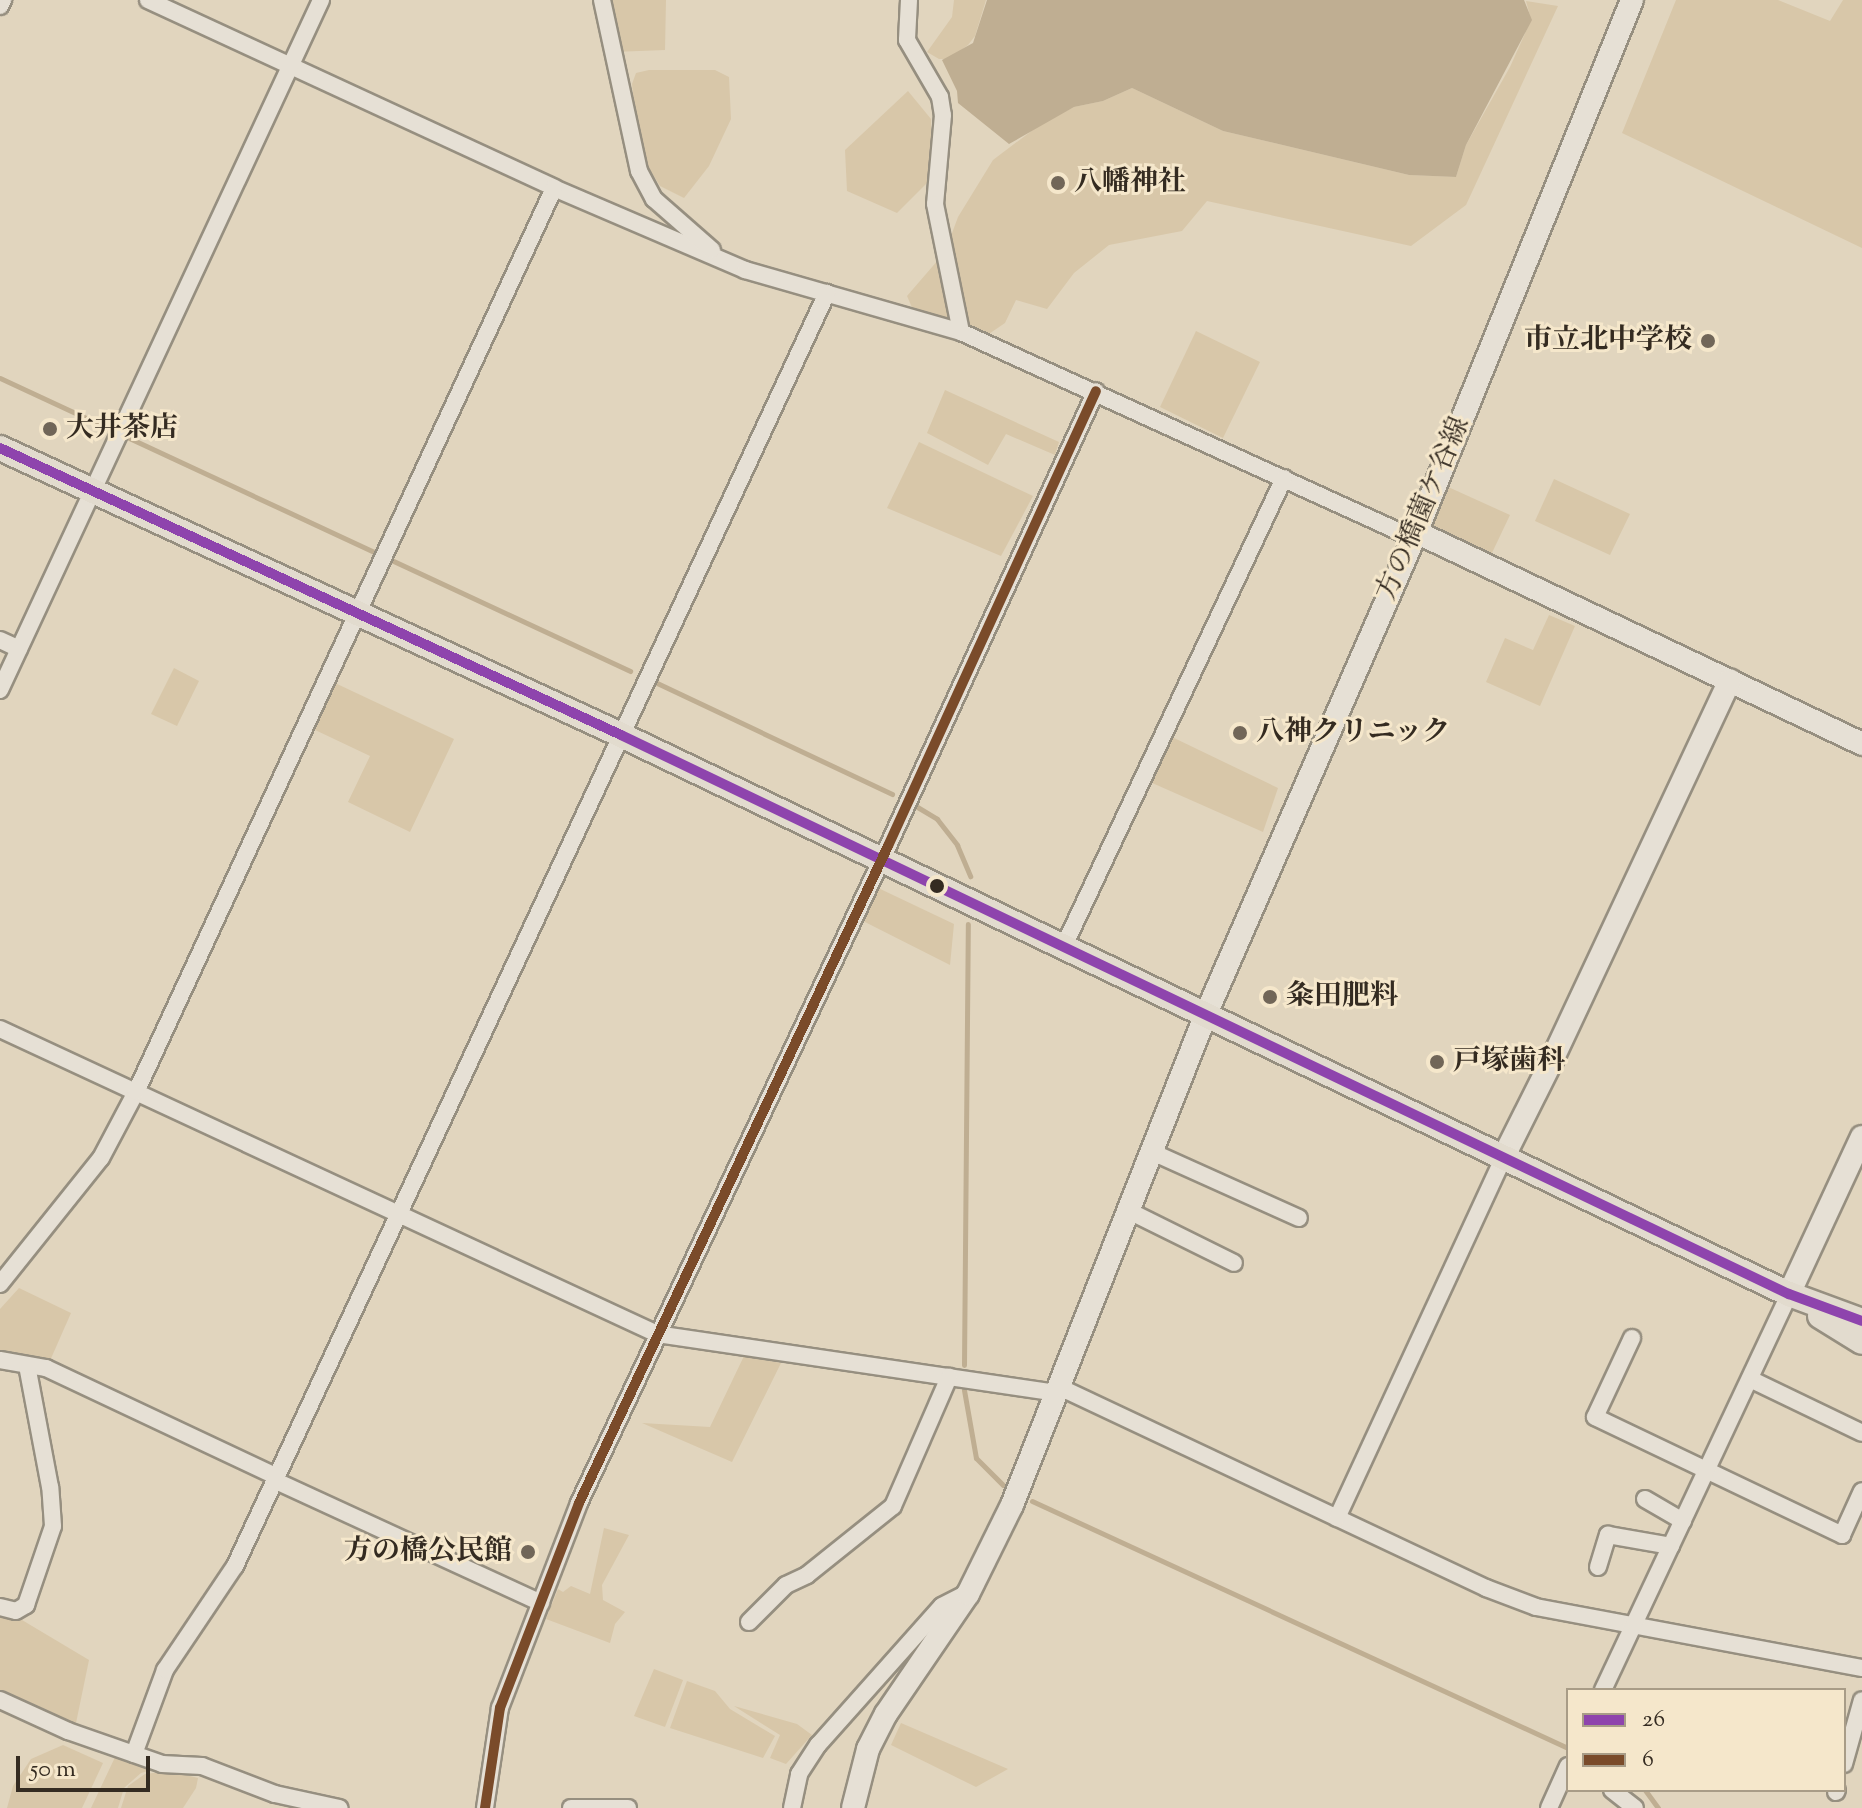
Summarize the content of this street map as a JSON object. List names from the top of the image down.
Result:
{
  "streets": {
    "street": ["方の橋薗ケ谷線"]
  },
  "places": [
    "八幡神社",
    "市立北中学校",
    "大井茶店",
    "八神クリニック",
    "粂田肥料",
    "戸塚歯科",
    "方の橋公民館"
  ],
  "lines": ["transit line 6", "transit line 26"],
  "legend": ["26", "6"],
  "scale_bar": "50 m"
}
